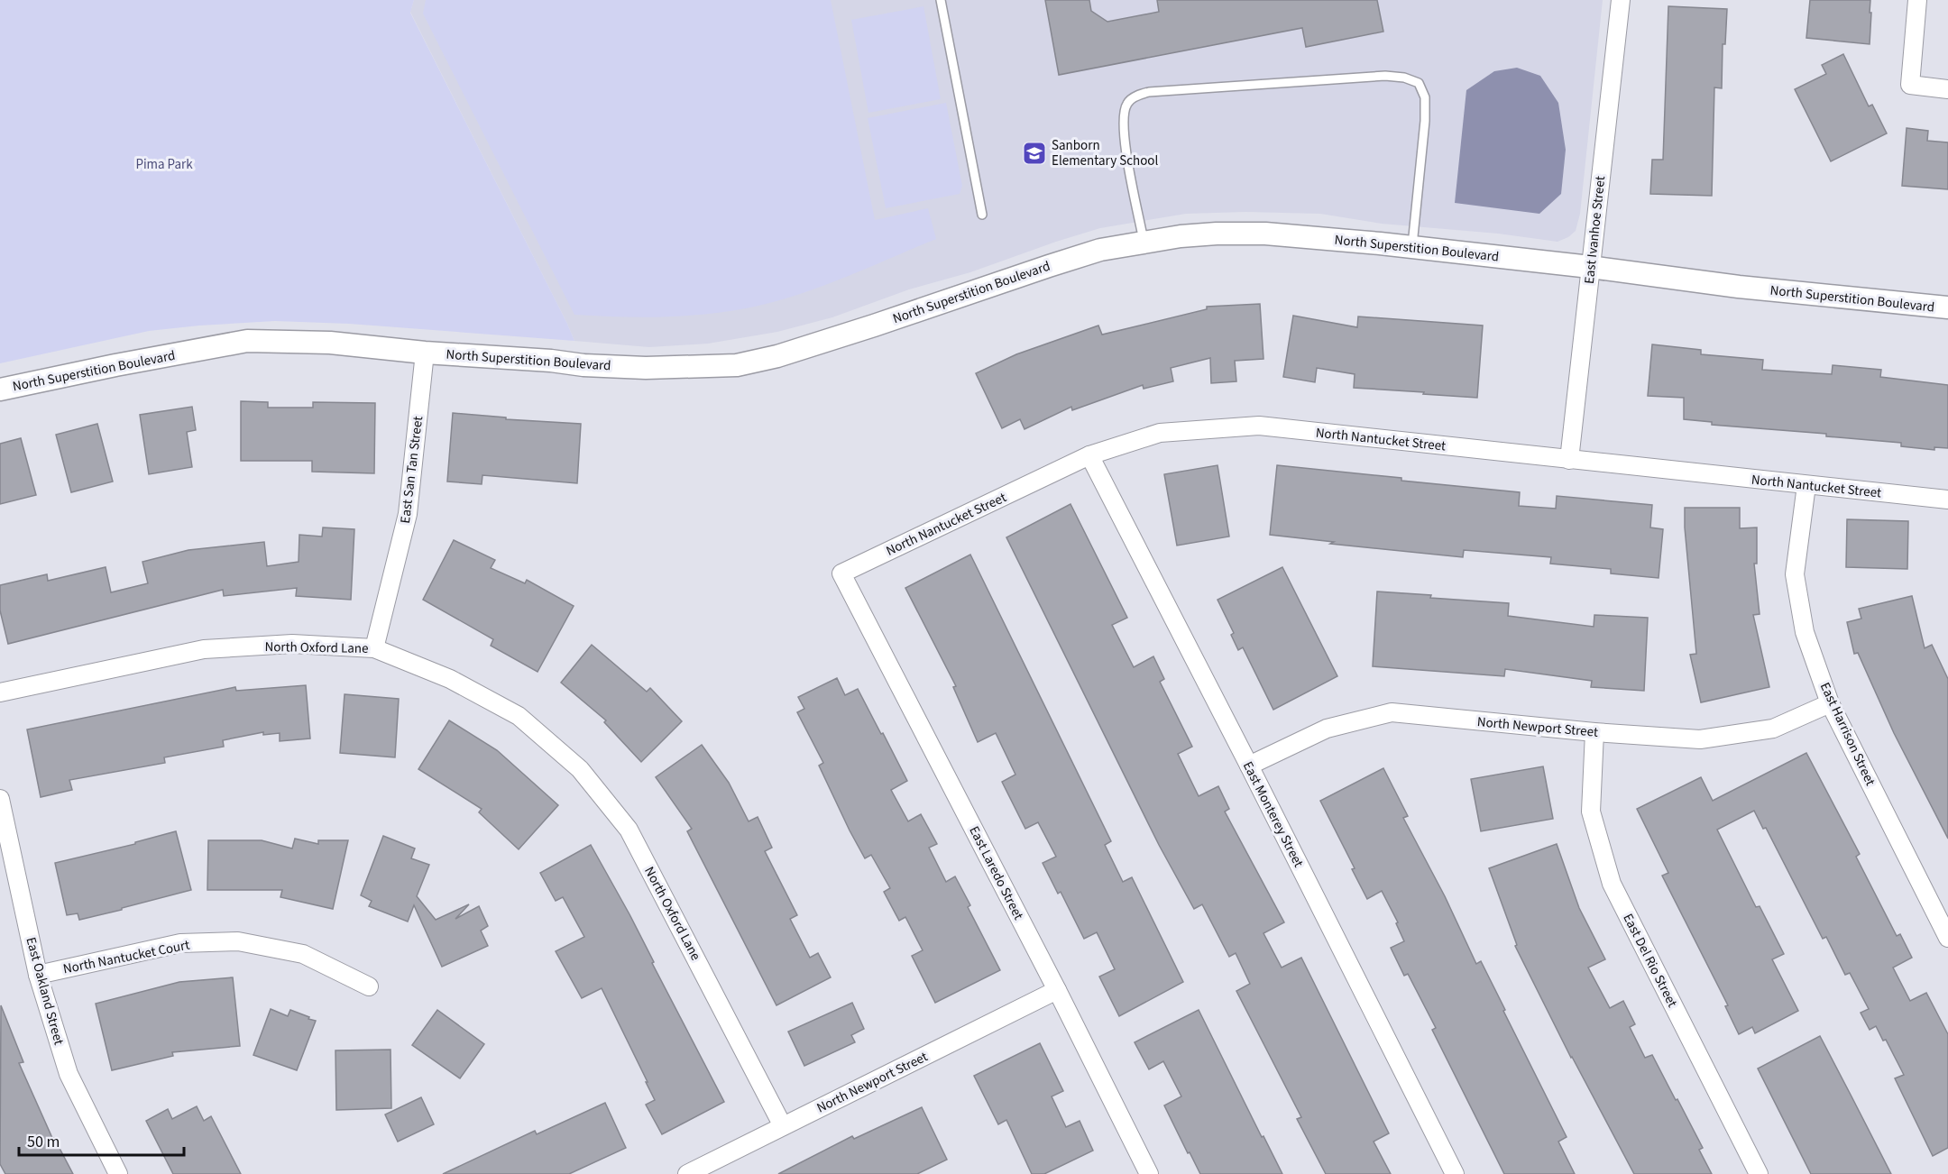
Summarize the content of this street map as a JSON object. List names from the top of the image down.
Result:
{
  "streets": {
    "street": [
      "East Ivanhoe Street",
      "North Superstition Boulevard",
      "North Nantucket Street",
      "East San Tan Street",
      "North Oxford Lane",
      "North Newport Street",
      "East Harrison Street",
      "East Monterey Street",
      "East Laredo Street",
      "North Nantucket Court",
      "East Del Rio Street",
      "East Oakland Street"
    ]
  },
  "crossings": [
    ["East Ivanhoe Street", "North Superstition Boulevard"],
    ["East Ivanhoe Street", "North Nantucket Street"],
    ["North Superstition Boulevard", "East San Tan Street"],
    ["North Nantucket Street", "East Harrison Street"],
    ["North Nantucket Street", "East Monterey Street"],
    ["North Nantucket Street", "East Laredo Street"],
    ["East San Tan Street", "North Oxford Lane"],
    ["North Oxford Lane", "North Newport Street"],
    ["North Newport Street", "East Harrison Street"],
    ["North Newport Street", "East Monterey Street"],
    ["North Newport Street", "East Laredo Street"],
    ["North Newport Street", "East Del Rio Street"],
    ["North Nantucket Court", "East Oakland Street"]
  ],
  "parks": ["Pima Park"],
  "places": {
    "school or university": ["Sanborn Elementary School"]
  },
  "scale_bar": "50 m"
}
